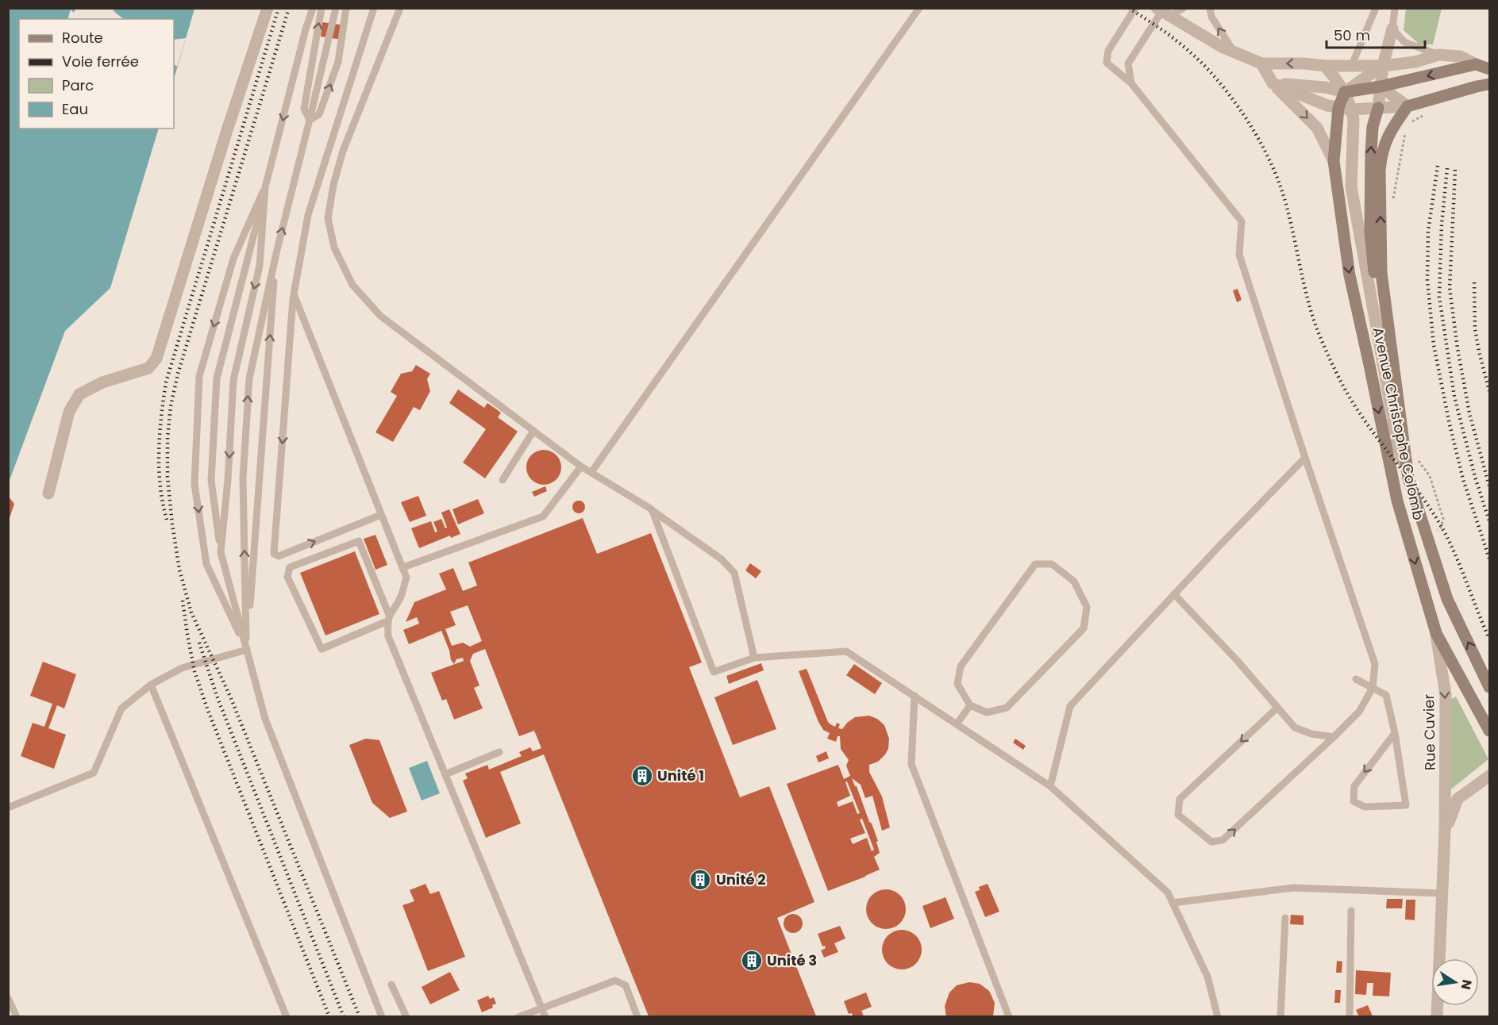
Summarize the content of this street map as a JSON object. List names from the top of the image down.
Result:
{
  "streets": {
    "main road": ["Avenue Christophe Colomb"],
    "street": ["Rue Cuvier"]
  },
  "crossings": [
    ["Avenue Christophe Colomb", "Rue Cuvier"]
  ],
  "one_way": ["Rue Cuvier"],
  "places": {
    "building": ["Unité 1", "Unité 2", "Unité 3"]
  },
  "legend": [
    "Route",
    "Voie ferrée",
    "Parc",
    "Eau"
  ],
  "scale_bar": "50 m",
  "north": "right"
}
